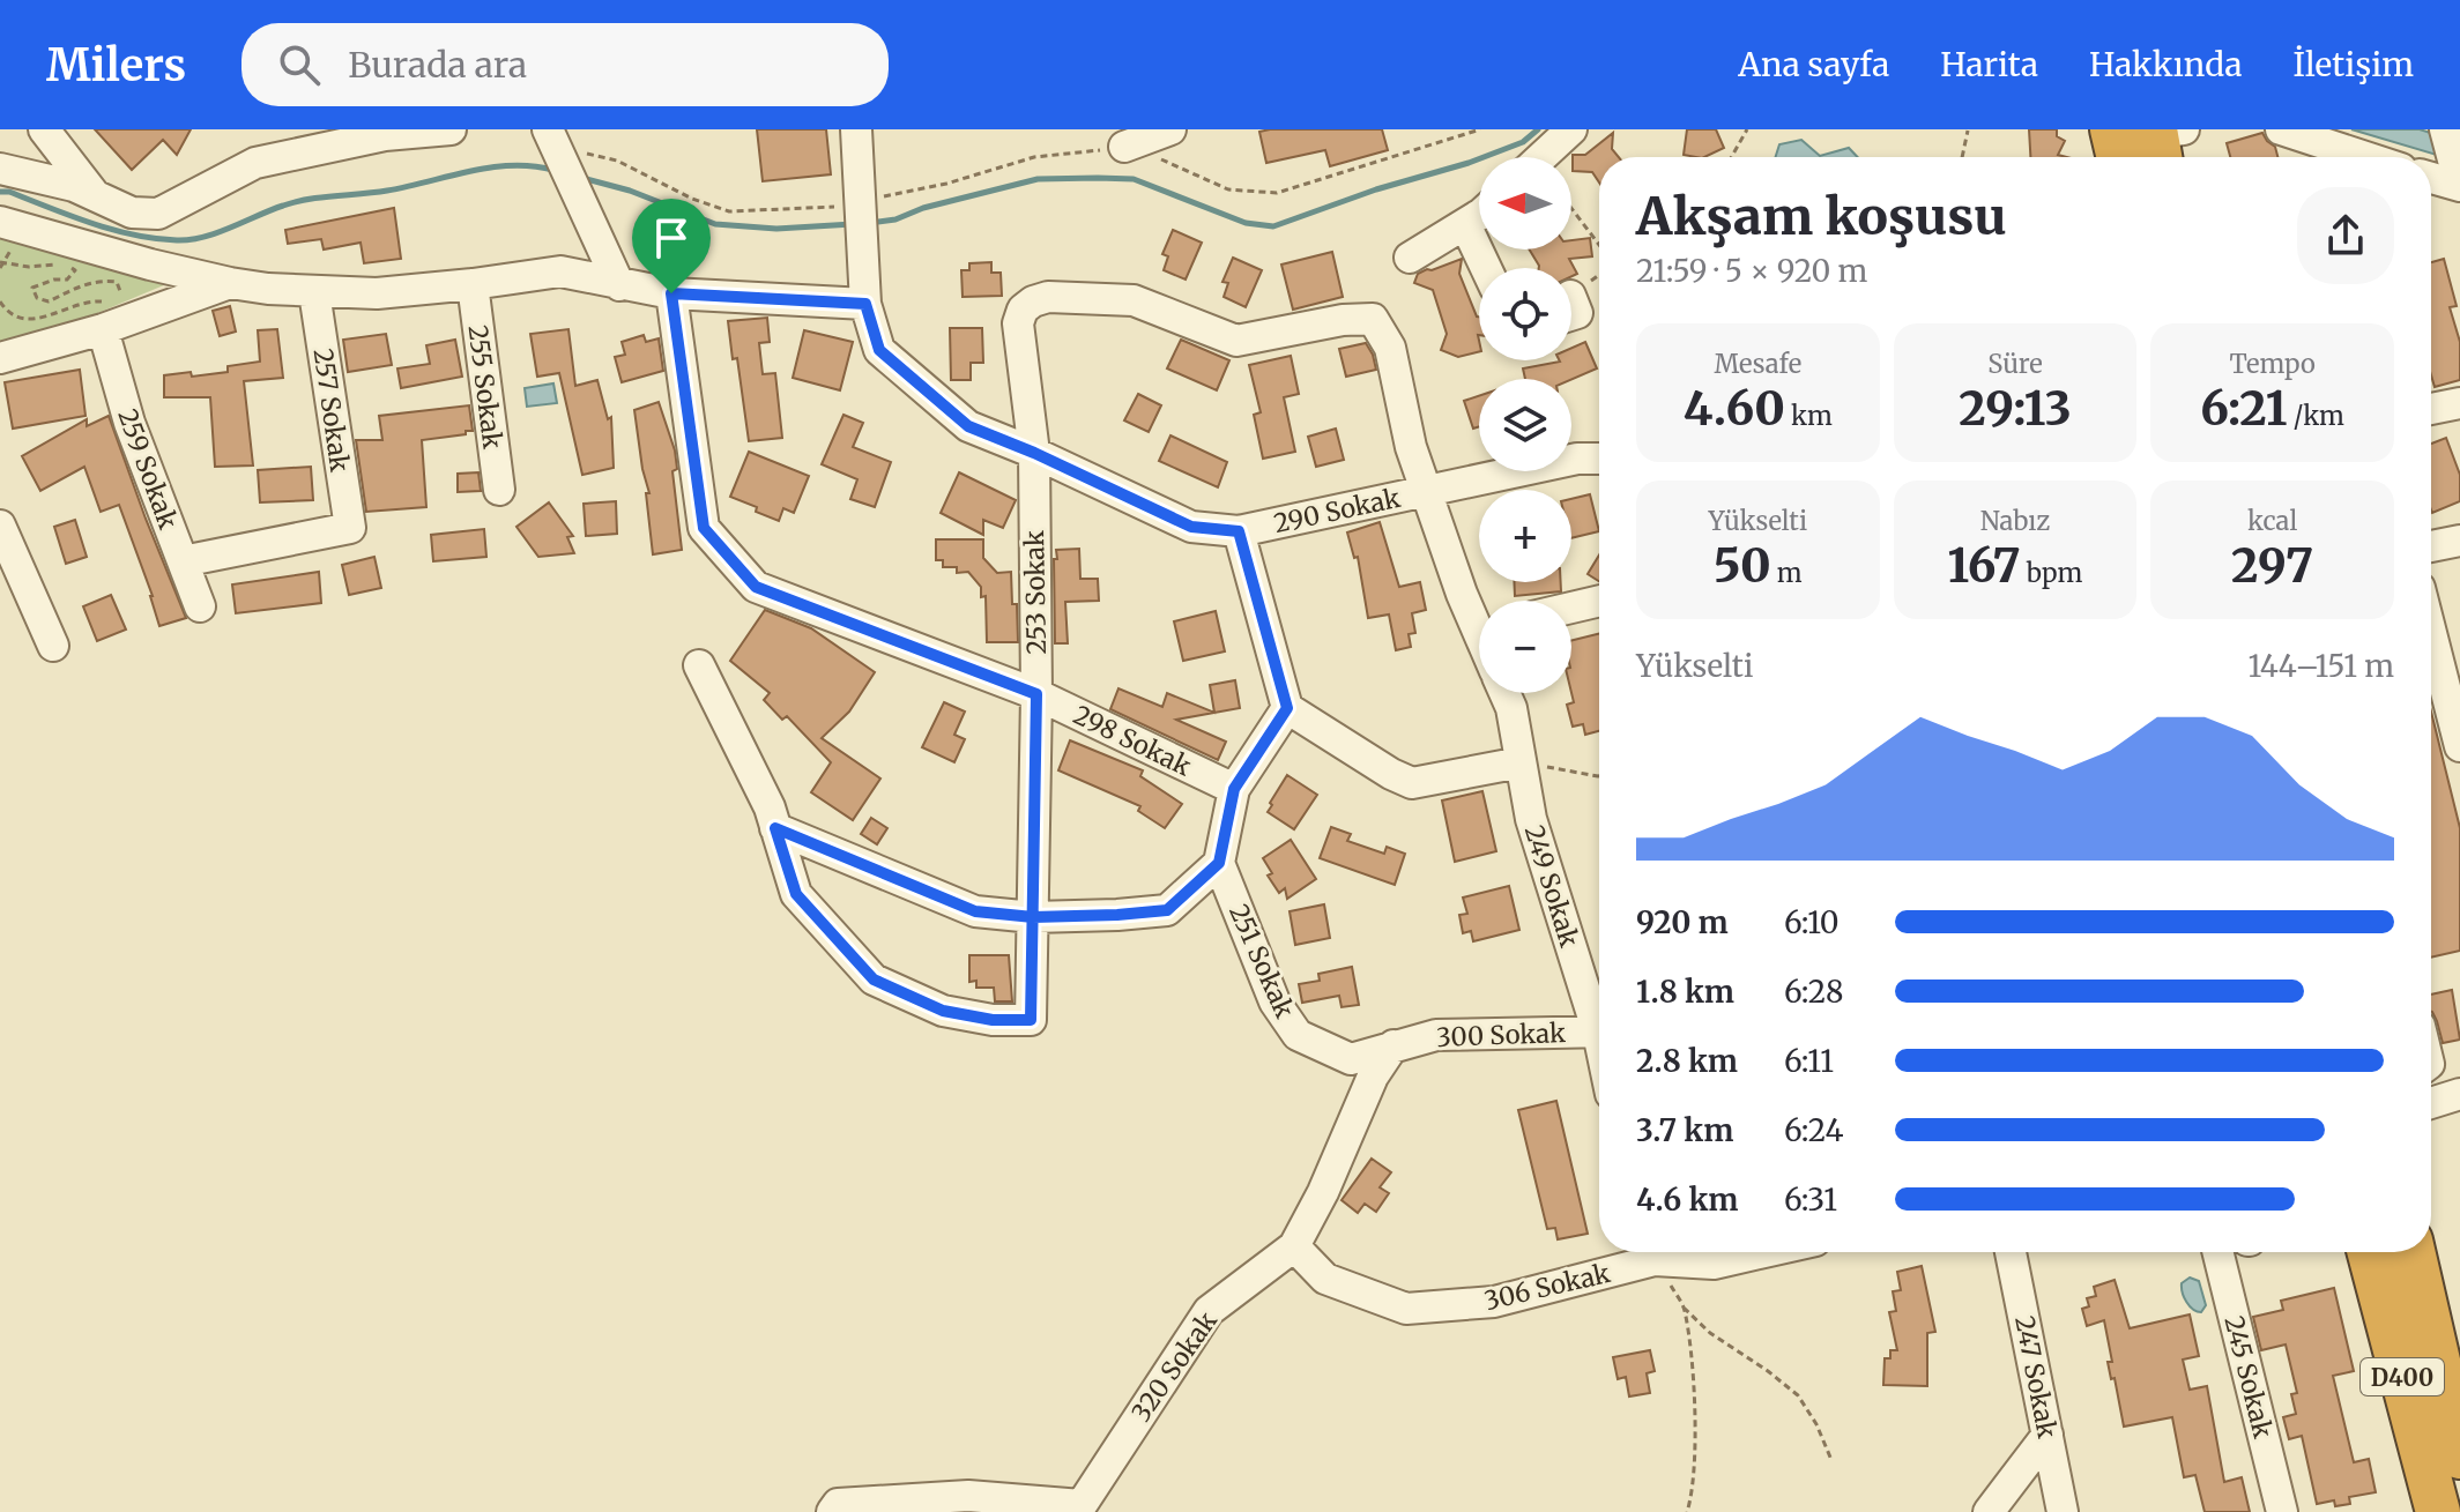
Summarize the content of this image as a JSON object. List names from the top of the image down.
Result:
{
  "streets": {
    "highway": ["D400"],
    "street": [
      "255 Sokak",
      "257 Sokak",
      "259 Sokak",
      "290 Sokak",
      "253 Sokak",
      "298 Sokak",
      "249 Sokak",
      "251 Sokak",
      "300 Sokak",
      "306 Sokak",
      "320 Sokak",
      "247 Sokak",
      "245 Sokak"
    ]
  },
  "crossings": [
    ["257 Sokak", "259 Sokak"],
    ["290 Sokak", "253 Sokak"],
    ["290 Sokak", "249 Sokak"],
    ["253 Sokak", "298 Sokak"],
    ["253 Sokak", "249 Sokak"],
    ["251 Sokak", "300 Sokak"],
    ["251 Sokak", "320 Sokak"],
    ["300 Sokak", "320 Sokak"],
    ["306 Sokak", "320 Sokak"]
  ],
  "north": "left",
  "page": {
    "header": "Milers",
    "search": "Burada ara",
    "nav": [
      "Ana sayfa",
      "Harita",
      "Hakkında",
      "İletişim"
    ],
    "map_buttons": ["+", "−"],
    "heading": ["Akşam koşusu", "21:59 · 5 × 920 m"],
    "stats": [
      ["Mesafe", "4.60 km"],
      ["Süre", "29:13"],
      ["Tempo", "6:21 /km"],
      ["Yükselti", "50 m"],
      ["Nabız", "167 bpm"],
      ["kcal", "297"]
    ],
    "chart": ["Yükselti", "144–151 m"],
    "list": [
      {
        "name": "920 m",
        "note": "6:10"
      },
      {
        "name": "1.8 km",
        "note": "6:28"
      },
      {
        "name": "2.8 km",
        "note": "6:11"
      },
      {
        "name": "3.7 km",
        "note": "6:24"
      },
      {
        "name": "4.6 km",
        "note": "6:31"
      }
    ]
  }
}
